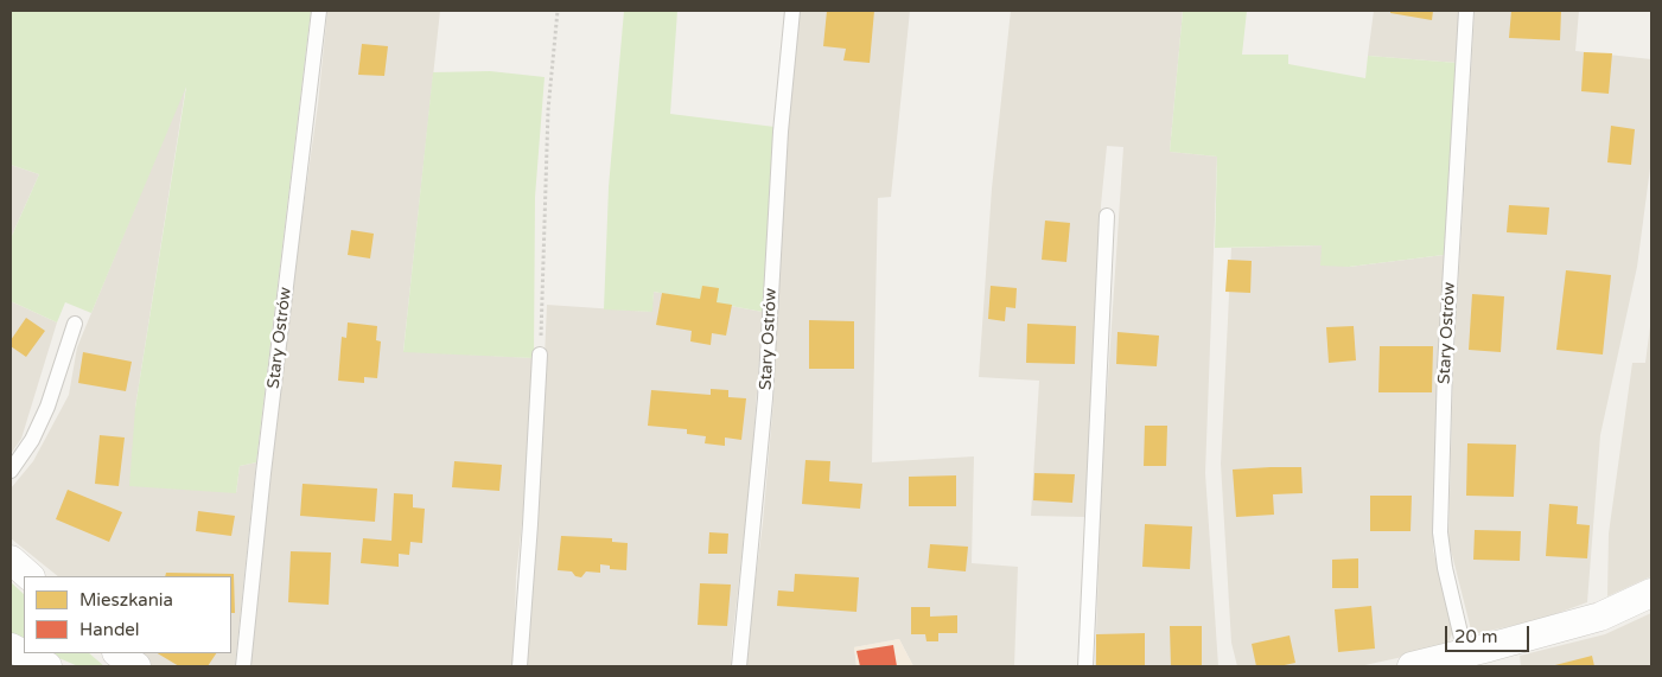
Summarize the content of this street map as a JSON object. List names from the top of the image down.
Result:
{
  "streets": {
    "lane": ["Stary Ostrów"]
  },
  "legend": ["Mieszkania", "Handel"],
  "scale_bar": "20 m"
}
